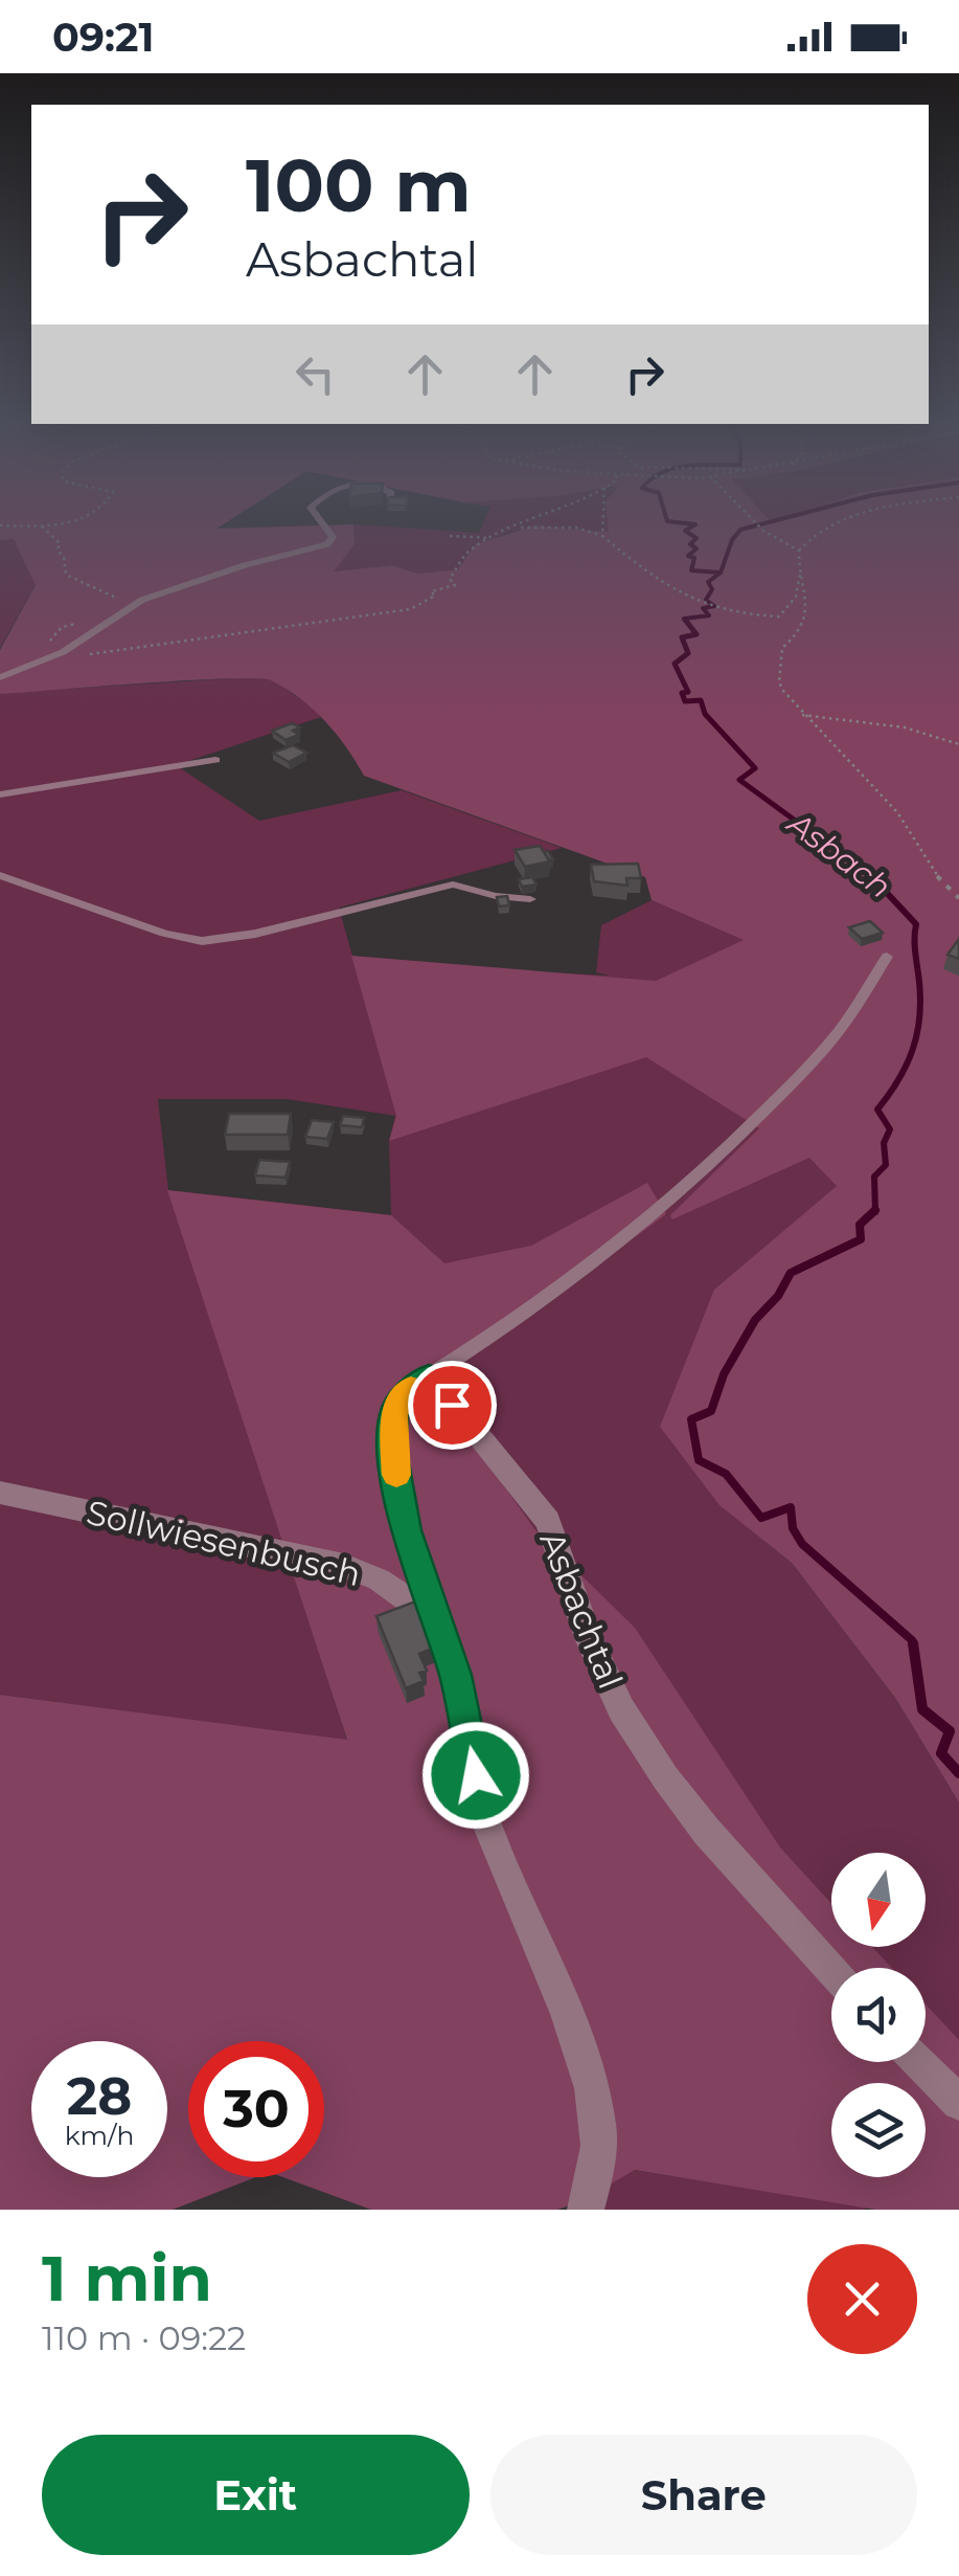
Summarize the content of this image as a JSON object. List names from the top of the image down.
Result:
{
  "streets": {
    "street": ["Sollwiesenbusch", "Asbachtal"]
  },
  "water": ["Asbach"],
  "north": "bottom",
  "page": {
    "status": "09:21",
    "turn": ["100 m", "Asbachtal"],
    "speed": "28 km/h",
    "limit": "30",
    "heading": ["1 min", "110 m · 09:22"],
    "buttons": ["Exit", "Share"]
  }
}
